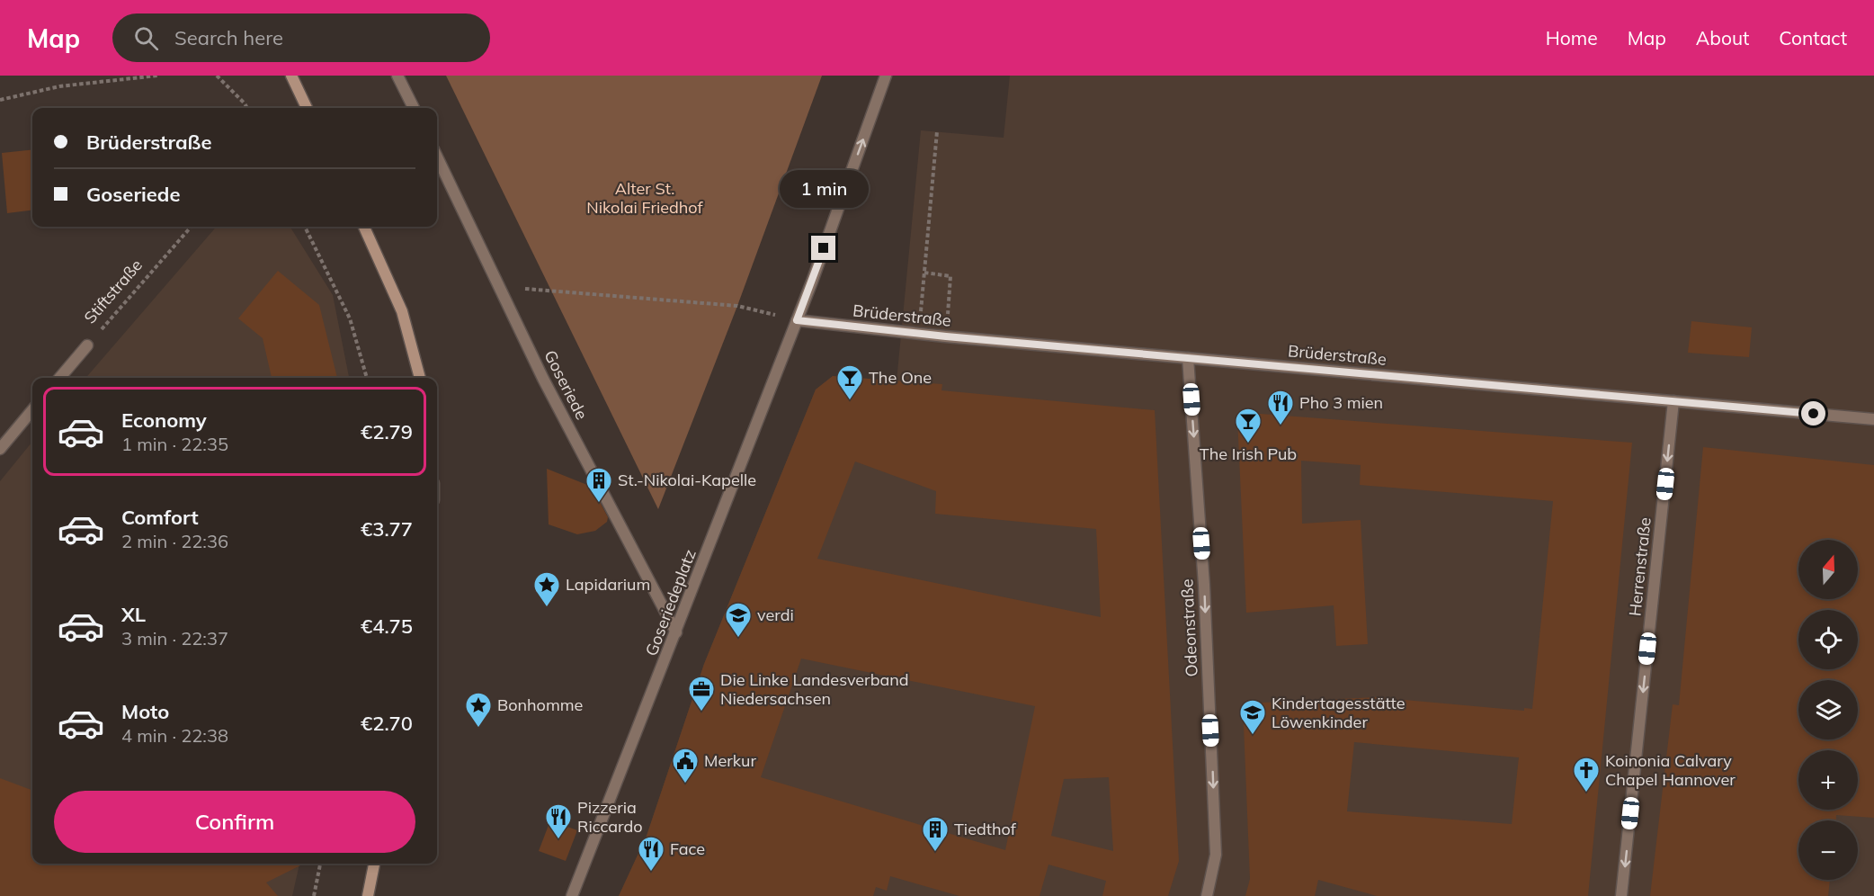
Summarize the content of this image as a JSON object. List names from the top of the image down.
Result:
{
  "streets": {
    "street": [
      "Stiftstraße",
      "Brüderstraße",
      "Goseriede",
      "Herrenstraße",
      "Goseriedeplatz",
      "Odeonstraße"
    ]
  },
  "crossings": [
    ["Brüderstraße", "Herrenstraße"],
    ["Brüderstraße", "Goseriedeplatz"],
    ["Brüderstraße", "Odeonstraße"],
    ["Goseriede", "Goseriedeplatz"]
  ],
  "one_way": ["Herrenstraße", "Odeonstraße"],
  "parks": ["Alter St. Nikolai Friedhof"],
  "places": {
    "bar": ["The One", "The Irish Pub"],
    "restaurant": ["Pho 3 mien", "Pizzeria Riccardo", "Face"],
    "building": ["St.-Nikolai-Kapelle", "Tiedthof"],
    "place": ["Lapidarium", "Bonhomme"],
    "school or university": ["verdi", "Kindertagesstätte Löwenkinder"],
    "office": ["Die Linke Landesverband Niedersachsen"],
    "public building": ["Merkur"],
    "church": ["Koinonia Calvary Chapel Hannover"]
  },
  "north": "top",
  "page": {
    "header": "Map",
    "search": "Search here",
    "nav": [
      "Home",
      "Map",
      "About",
      "Contact"
    ],
    "banner": ["Brüderstraße", "Goseriede"],
    "bubble": "1 min",
    "list": [
      {
        "name": "Economy",
        "note": "1 min · 22:35",
        "value": "€2.79"
      },
      {
        "name": "Comfort",
        "note": "2 min · 22:36",
        "value": "€3.77"
      },
      {
        "name": "XL",
        "note": "3 min · 22:37",
        "value": "€4.75"
      },
      {
        "name": "Moto",
        "note": "4 min · 22:38",
        "value": "€2.70"
      }
    ],
    "map_buttons": ["+", "−"],
    "buttons": "Confirm"
  }
}
